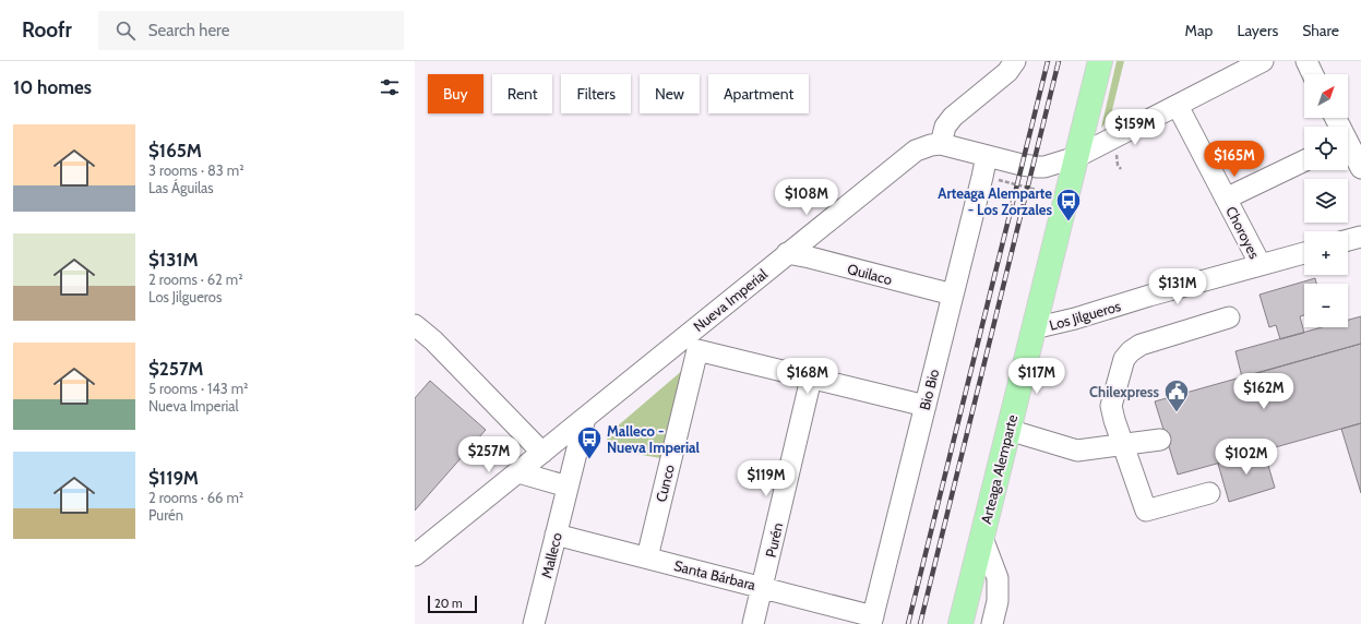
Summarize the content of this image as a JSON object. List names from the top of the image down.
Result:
{
  "streets": {
    "main road": ["Arteaga Alemparte"],
    "street": [
      "Choroyes",
      "Quilaco",
      "Nueva Imperial",
      "Los Jilgueros",
      "Bio Bio",
      "Cunco",
      "Purén",
      "Malleco",
      "Santa Bárbara"
    ]
  },
  "crossings": [
    ["Choroyes", "Nueva Imperial"],
    ["Choroyes", "Los Jilgueros"],
    ["Quilaco", "Nueva Imperial"],
    ["Quilaco", "Bio Bio"],
    ["Nueva Imperial", "Bio Bio"],
    ["Nueva Imperial", "Arteaga Alemparte"],
    ["Nueva Imperial", "Cunco"],
    ["Nueva Imperial", "Malleco"],
    ["Los Jilgueros", "Arteaga Alemparte"],
    ["Bio Bio", "Santa Bárbara"],
    ["Cunco", "Santa Bárbara"],
    ["Purén", "Santa Bárbara"],
    ["Malleco", "Santa Bárbara"]
  ],
  "places": {
    "bus stop": ["Arteaga Alemparte - Los Zorzales", "Malleco - Nueva Imperial"],
    "public building": ["Chilexpress"]
  },
  "scale_bar": "20 m",
  "north": "top right",
  "page": {
    "header": "Roofr",
    "search": "Search here",
    "nav": ["Map", "Layers", "Share"],
    "heading": "10 homes",
    "map_buttons": ["+", "−"],
    "chip": [
      "Buy",
      "Rent",
      "Filters",
      "New",
      "Apartment"
    ],
    "price": [
      "$159M",
      "$165M",
      "$108M",
      "$131M",
      "$168M",
      "$117M",
      "$162M",
      "$257M",
      "$102M",
      "$119M"
    ],
    "list": [
      {
        "name": "$165M",
        "note": "3 rooms · 83 m² · Las Águilas"
      },
      {
        "name": "$131M",
        "note": "2 rooms · 62 m² · Los Jilgueros"
      },
      {
        "name": "$257M",
        "note": "5 rooms · 143 m² · Nueva Imperial"
      },
      {
        "name": "$119M",
        "note": "2 rooms · 66 m² · Purén"
      }
    ],
    "scale": "20 m"
  }
}
